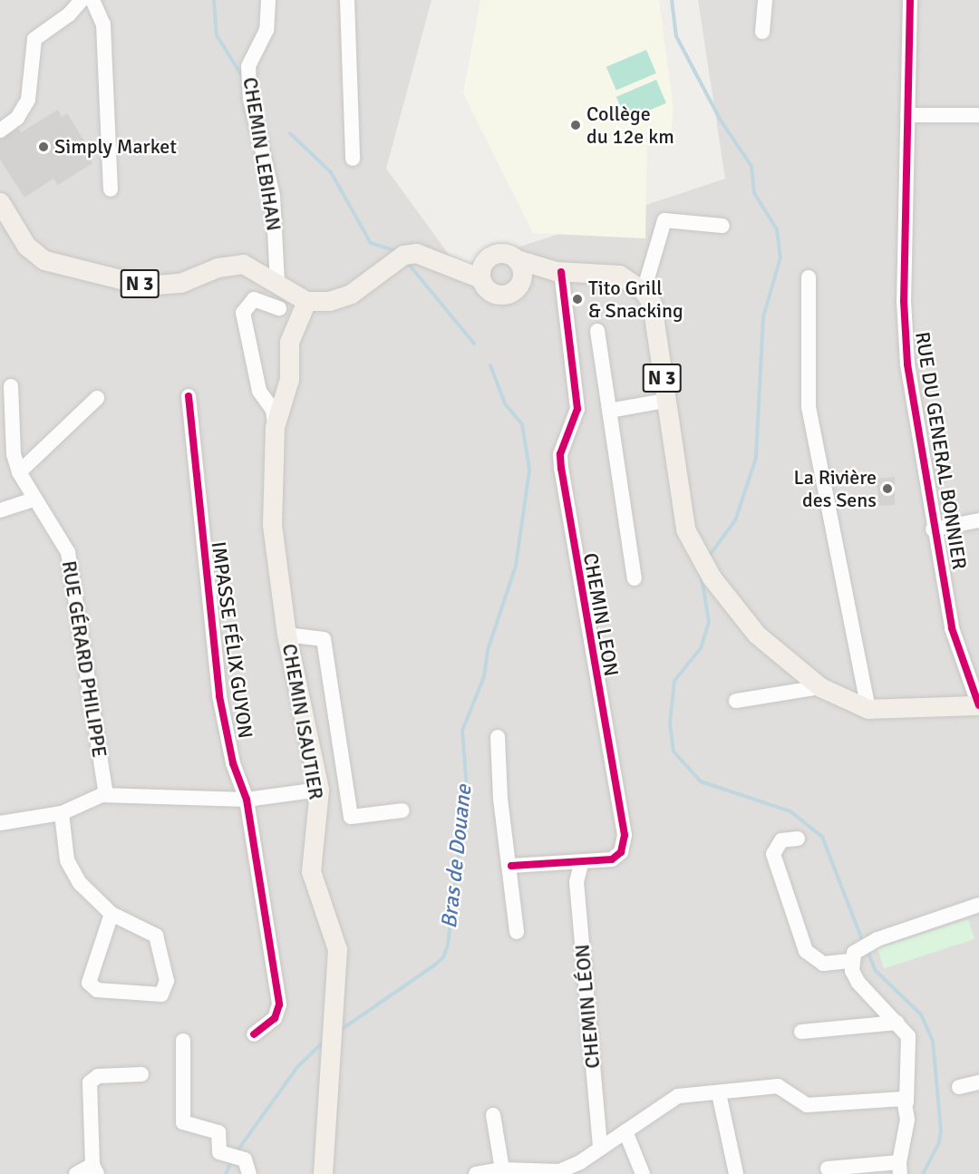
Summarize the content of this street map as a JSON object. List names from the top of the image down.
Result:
{
  "streets": {
    "main road": ["N 3", "CHEMIN ISAUTIER"],
    "street": [
      "CHEMIN LEBIHAN",
      "RUE DU GENERAL BONNIER",
      "CHEMIN LEON",
      "IMPASSE FÉLIX GUYON",
      "RUE GÉRARD PHILIPPE",
      "CHEMIN LÉON"
    ]
  },
  "crossings": [
    ["CHEMIN LEBIHAN", "N 3"],
    ["N 3", "RUE DU GENERAL BONNIER"],
    ["N 3", "CHEMIN ISAUTIER"],
    ["CHEMIN LEON", "CHEMIN LÉON"]
  ],
  "water": ["Bras de Douane"],
  "places": [
    "Collège du 12e km",
    "Simply Market",
    "Tito Grill & Snacking",
    "La Rivière des Sens"
  ]
}
